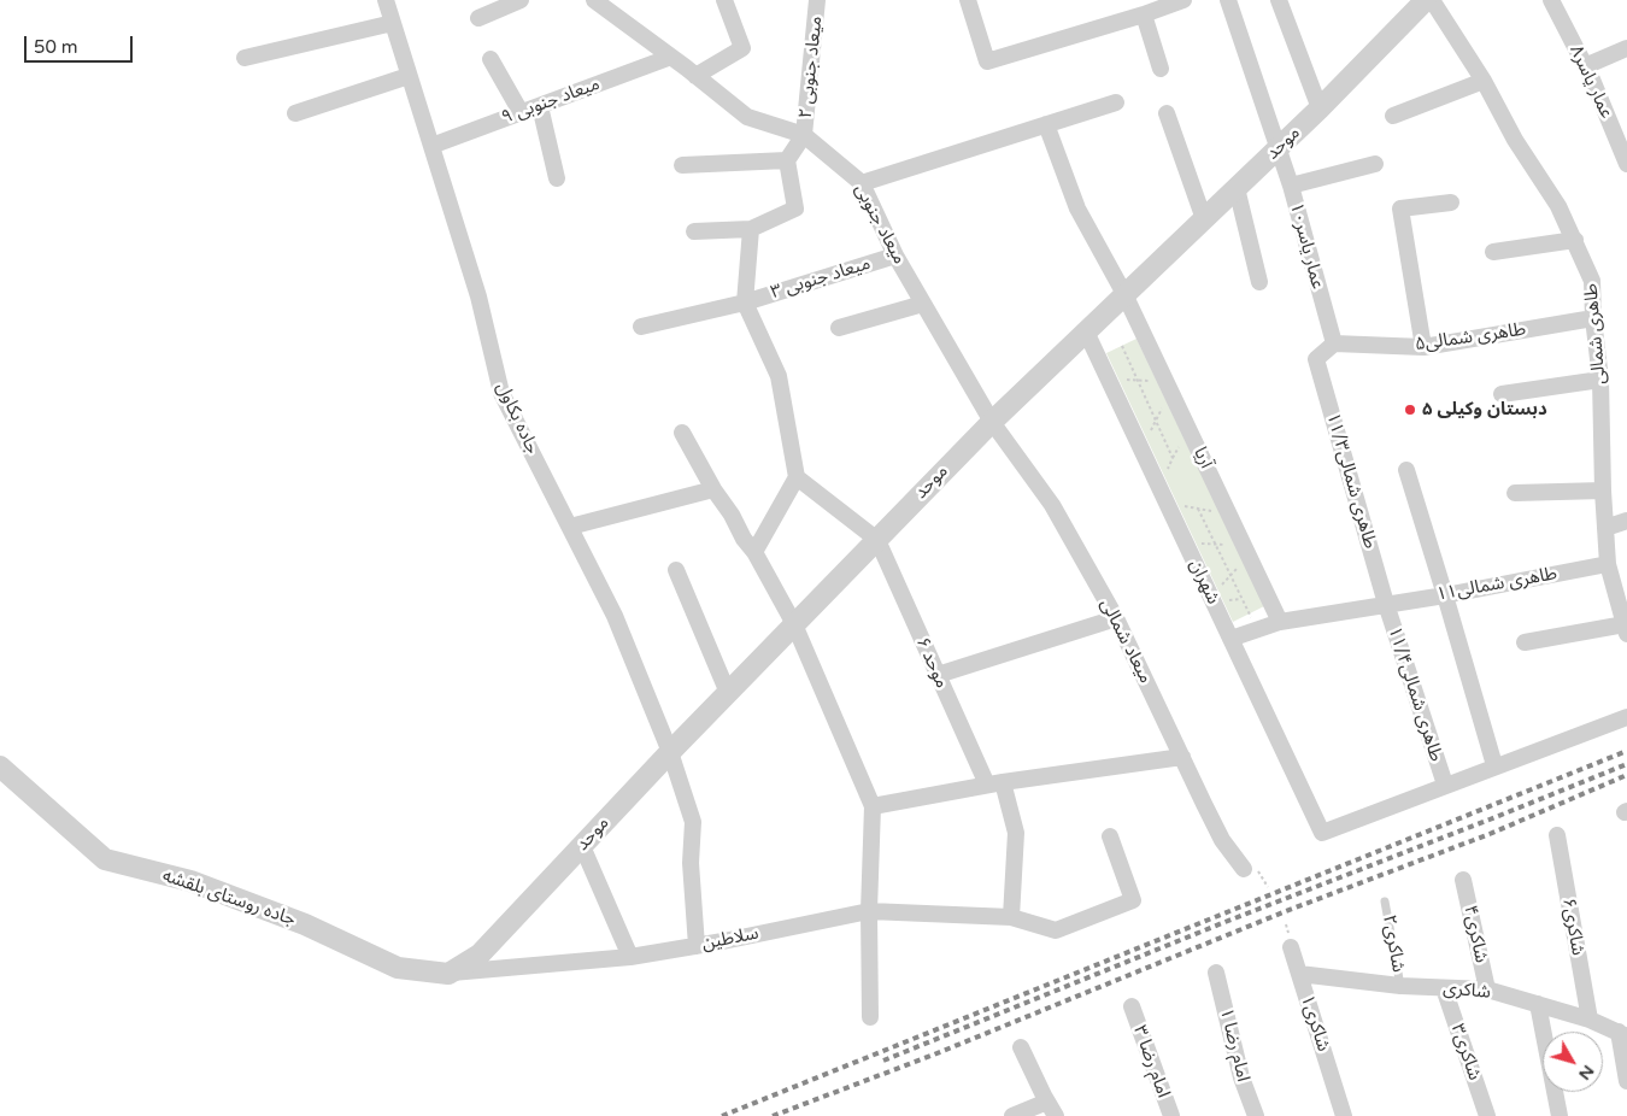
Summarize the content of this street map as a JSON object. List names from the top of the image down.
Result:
{
  "streets": {
    "street": [
      "میعاد جنوبی ۲",
      "عمار یاسر۸",
      "میعاد جنوبی ۹",
      "موحد",
      "میعاد جنوبی",
      "عمار یاسر۱۰",
      "میعاد جنوبی ۳",
      "طاهری شمالی",
      "طاهری شمالی۵",
      "جاده بکاول",
      "آریا",
      "طاهری شمالی۱۱/۳",
      "شهران",
      "طاهری شمالی۱۱",
      "میعاد شمالی",
      "موحد ۶",
      "طاهری شمالی۱۱/۴",
      "جاده روستای بلقشه",
      "شاکری۶",
      "شاکری۴",
      "سلاطین",
      "شاکری",
      "شاکری۱",
      "امام رضا ۱",
      "شاکری۳",
      "امام رضا ۳"
    ],
    "lane": ["شاکری۲"]
  },
  "crossings": [
    ["میعاد جنوبی ۲", "میعاد جنوبی"],
    ["میعاد جنوبی ۹", "میعاد جنوبی"],
    ["میعاد جنوبی ۹", "جاده بکاول"],
    ["موحد", "میعاد جنوبی"],
    ["موحد", "عمار یاسر۱۰"],
    ["موحد", "جاده بکاول"],
    ["موحد", "آریا"],
    ["موحد", "شهران"],
    ["موحد", "میعاد شمالی"],
    ["موحد", "موحد ۶"],
    ["موحد", "جاده روستای بلقشه"],
    ["موحد", "سلاطین"],
    ["میعاد جنوبی", "میعاد جنوبی ۳"],
    ["میعاد جنوبی", "میعاد شمالی"],
    ["عمار یاسر۱۰", "طاهری شمالی۵"],
    ["عمار یاسر۱۰", "طاهری شمالی۱۱/۳"],
    ["طاهری شمالی", "طاهری شمالی۵"],
    ["طاهری شمالی", "طاهری شمالی۱۱"],
    ["طاهری شمالی۵", "طاهری شمالی۱۱/۳"],
    ["جاده بکاول", "سلاطین"],
    ["آریا", "طاهری شمالی۱۱"],
    ["طاهری شمالی۱۱/۳", "طاهری شمالی۱۱"],
    ["طاهری شمالی۱۱/۳", "طاهری شمالی۱۱/۴"],
    ["شهران", "طاهری شمالی۱۱"],
    ["شهران", "طاهری شمالی۱۱/۴"],
    ["طاهری شمالی۱۱", "طاهری شمالی۱۱/۴"],
    ["موحد ۶", "سلاطین"],
    ["جاده روستای بلقشه", "سلاطین"],
    ["شاکری۶", "شاکری"],
    ["شاکری۴", "شاکری"],
    ["شاکری۲", "شاکری"],
    ["شاکری", "شاکری۱"],
    ["شاکری", "شاکری۳"]
  ],
  "places": ["دبستان وکیلی ۵"],
  "scale_bar": "50 m",
  "north": "bottom right"
}
